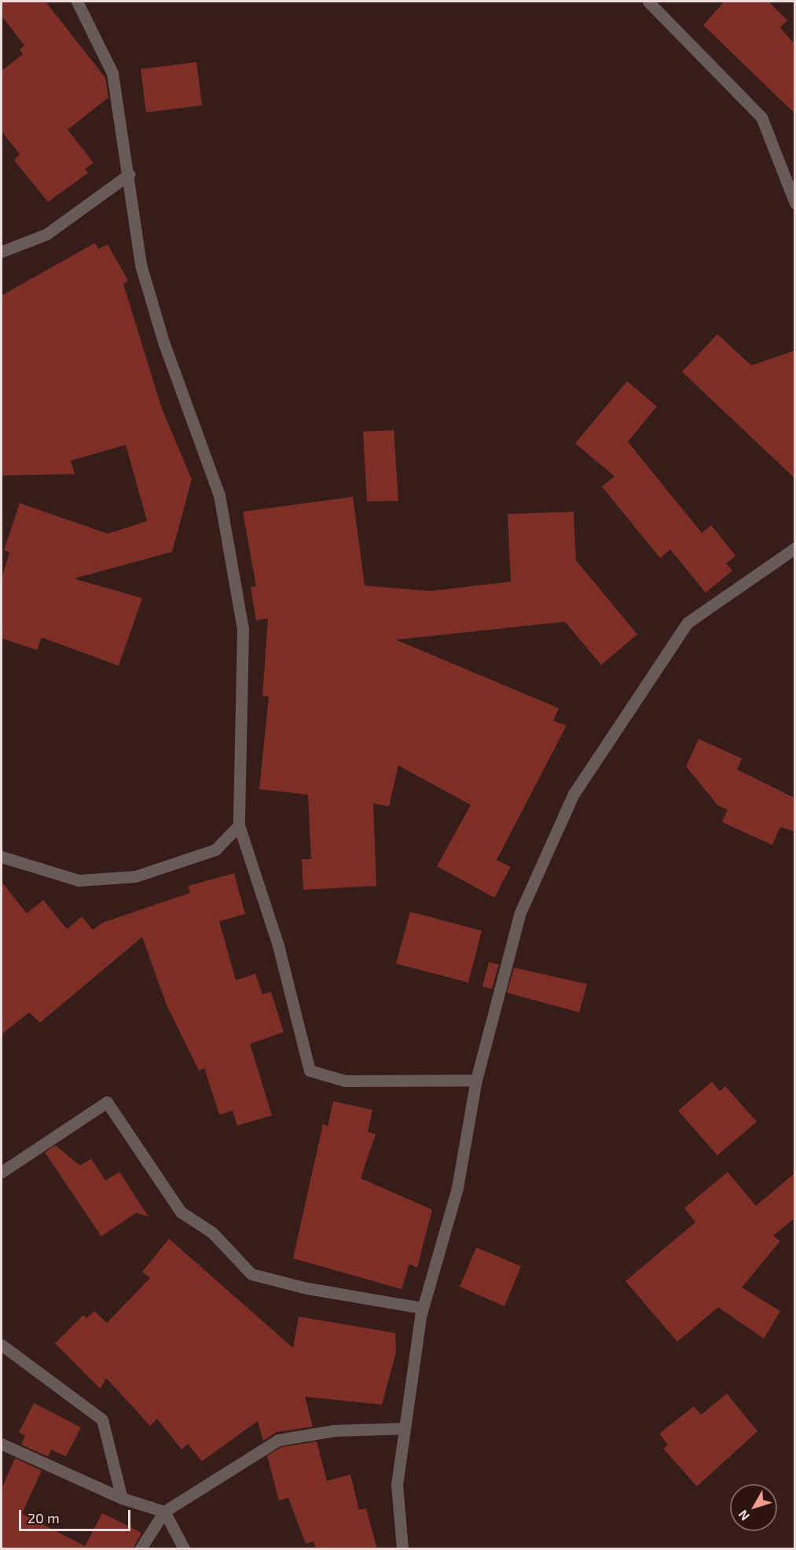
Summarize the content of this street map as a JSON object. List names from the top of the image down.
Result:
{
  "scale_bar": "20 m",
  "north": "bottom left"
}
